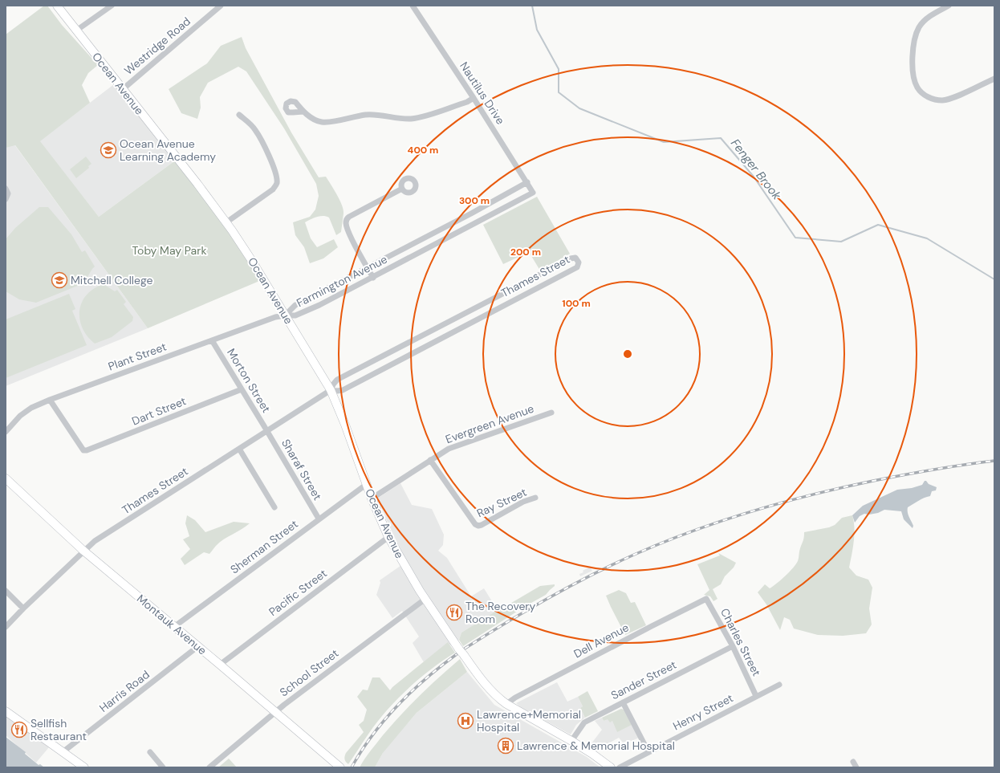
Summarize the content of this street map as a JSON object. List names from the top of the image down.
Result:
{
  "streets": {
    "main road": ["Ocean Avenue", "Montauk Avenue"],
    "street": [
      "Westridge Road",
      "Nautilus Drive",
      "Thames Street",
      "Farmington Avenue",
      "Plant Street",
      "Morton Street",
      "Dart Street",
      "Evergreen Avenue",
      "Sharaf Street",
      "Ray Street",
      "Sherman Street",
      "Pacific Street",
      "Dell Avenue",
      "Charles Street",
      "School Street",
      "Sander Street",
      "Harris Road",
      "Henry Street"
    ]
  },
  "crossings": [
    ["Westridge Road", "Ocean Avenue"],
    ["Ocean Avenue", "Thames Street"],
    ["Ocean Avenue", "Farmington Avenue"],
    ["Ocean Avenue", "Plant Street"],
    ["Ocean Avenue", "Evergreen Avenue"],
    ["Ocean Avenue", "Sherman Street"],
    ["Ocean Avenue", "Pacific Street"],
    ["Ocean Avenue", "Dell Avenue"],
    ["Ocean Avenue", "School Street"],
    ["Ocean Avenue", "Sander Street"],
    ["Nautilus Drive", "Farmington Avenue"],
    ["Thames Street", "Morton Street"],
    ["Thames Street", "Sharaf Street"],
    ["Thames Street", "Montauk Avenue"],
    ["Farmington Avenue", "Plant Street"],
    ["Plant Street", "Morton Street"],
    ["Plant Street", "Dart Street"],
    ["Morton Street", "Dart Street"],
    ["Morton Street", "Sharaf Street"],
    ["Evergreen Avenue", "Ray Street"],
    ["Sharaf Street", "Sherman Street"],
    ["Sherman Street", "Montauk Avenue"],
    ["Pacific Street", "Montauk Avenue"],
    ["Montauk Avenue", "School Street"],
    ["Montauk Avenue", "Harris Road"],
    ["Dell Avenue", "Charles Street"],
    ["Charles Street", "Sander Street"],
    ["Charles Street", "Henry Street"]
  ],
  "water": ["Fenger Brook"],
  "parks": ["Toby May Park"],
  "places": {
    "school or university": ["Ocean Avenue Learning Academy", "Mitchell College"],
    "restaurant": ["The Recovery Room", "Sellfish Restaurant"],
    "hospital": ["Lawrence+Memorial Hospital"],
    "building": ["Lawrence & Memorial Hospital"]
  },
  "rings": [
    "400 m",
    "300 m",
    "200 m",
    "100 m"
  ]
}
